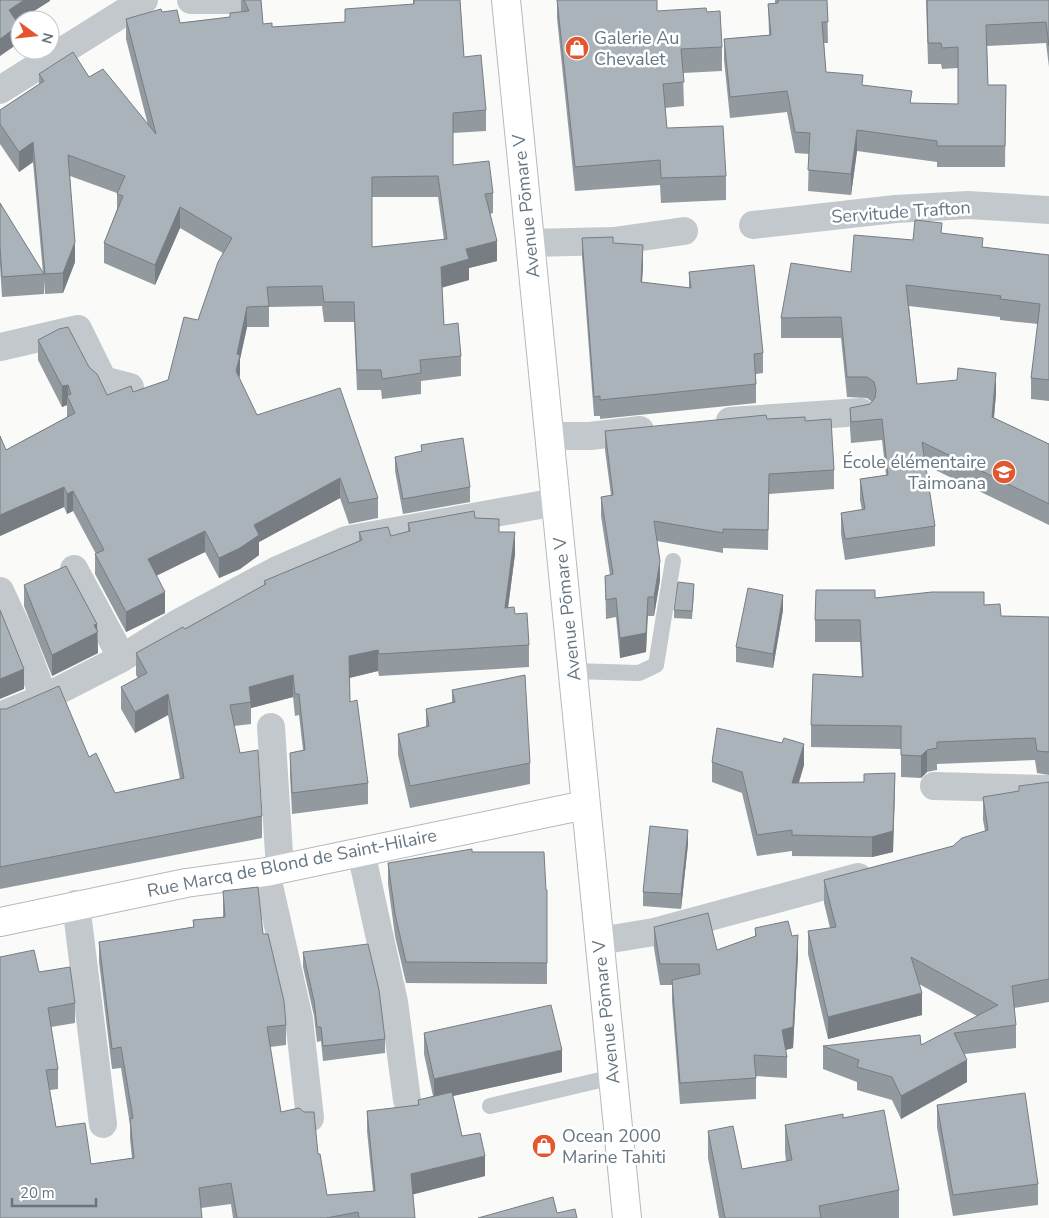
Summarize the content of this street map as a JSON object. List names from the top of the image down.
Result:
{
  "streets": {
    "main road": ["Avenue Pōmare V", "Rue Marcq de Blond de Saint-Hilaire"],
    "street": ["Servitude Trafton"]
  },
  "crossings": [
    ["Avenue Pōmare V", "Rue Marcq de Blond de Saint-Hilaire"]
  ],
  "places": {
    "shop": ["Galerie Au Chevalet", "Ocean 2000 Marine Tahiti"],
    "school or university": ["École élémentaire Taimoana"]
  },
  "scale_bar": "20 m",
  "north": "right"
}
